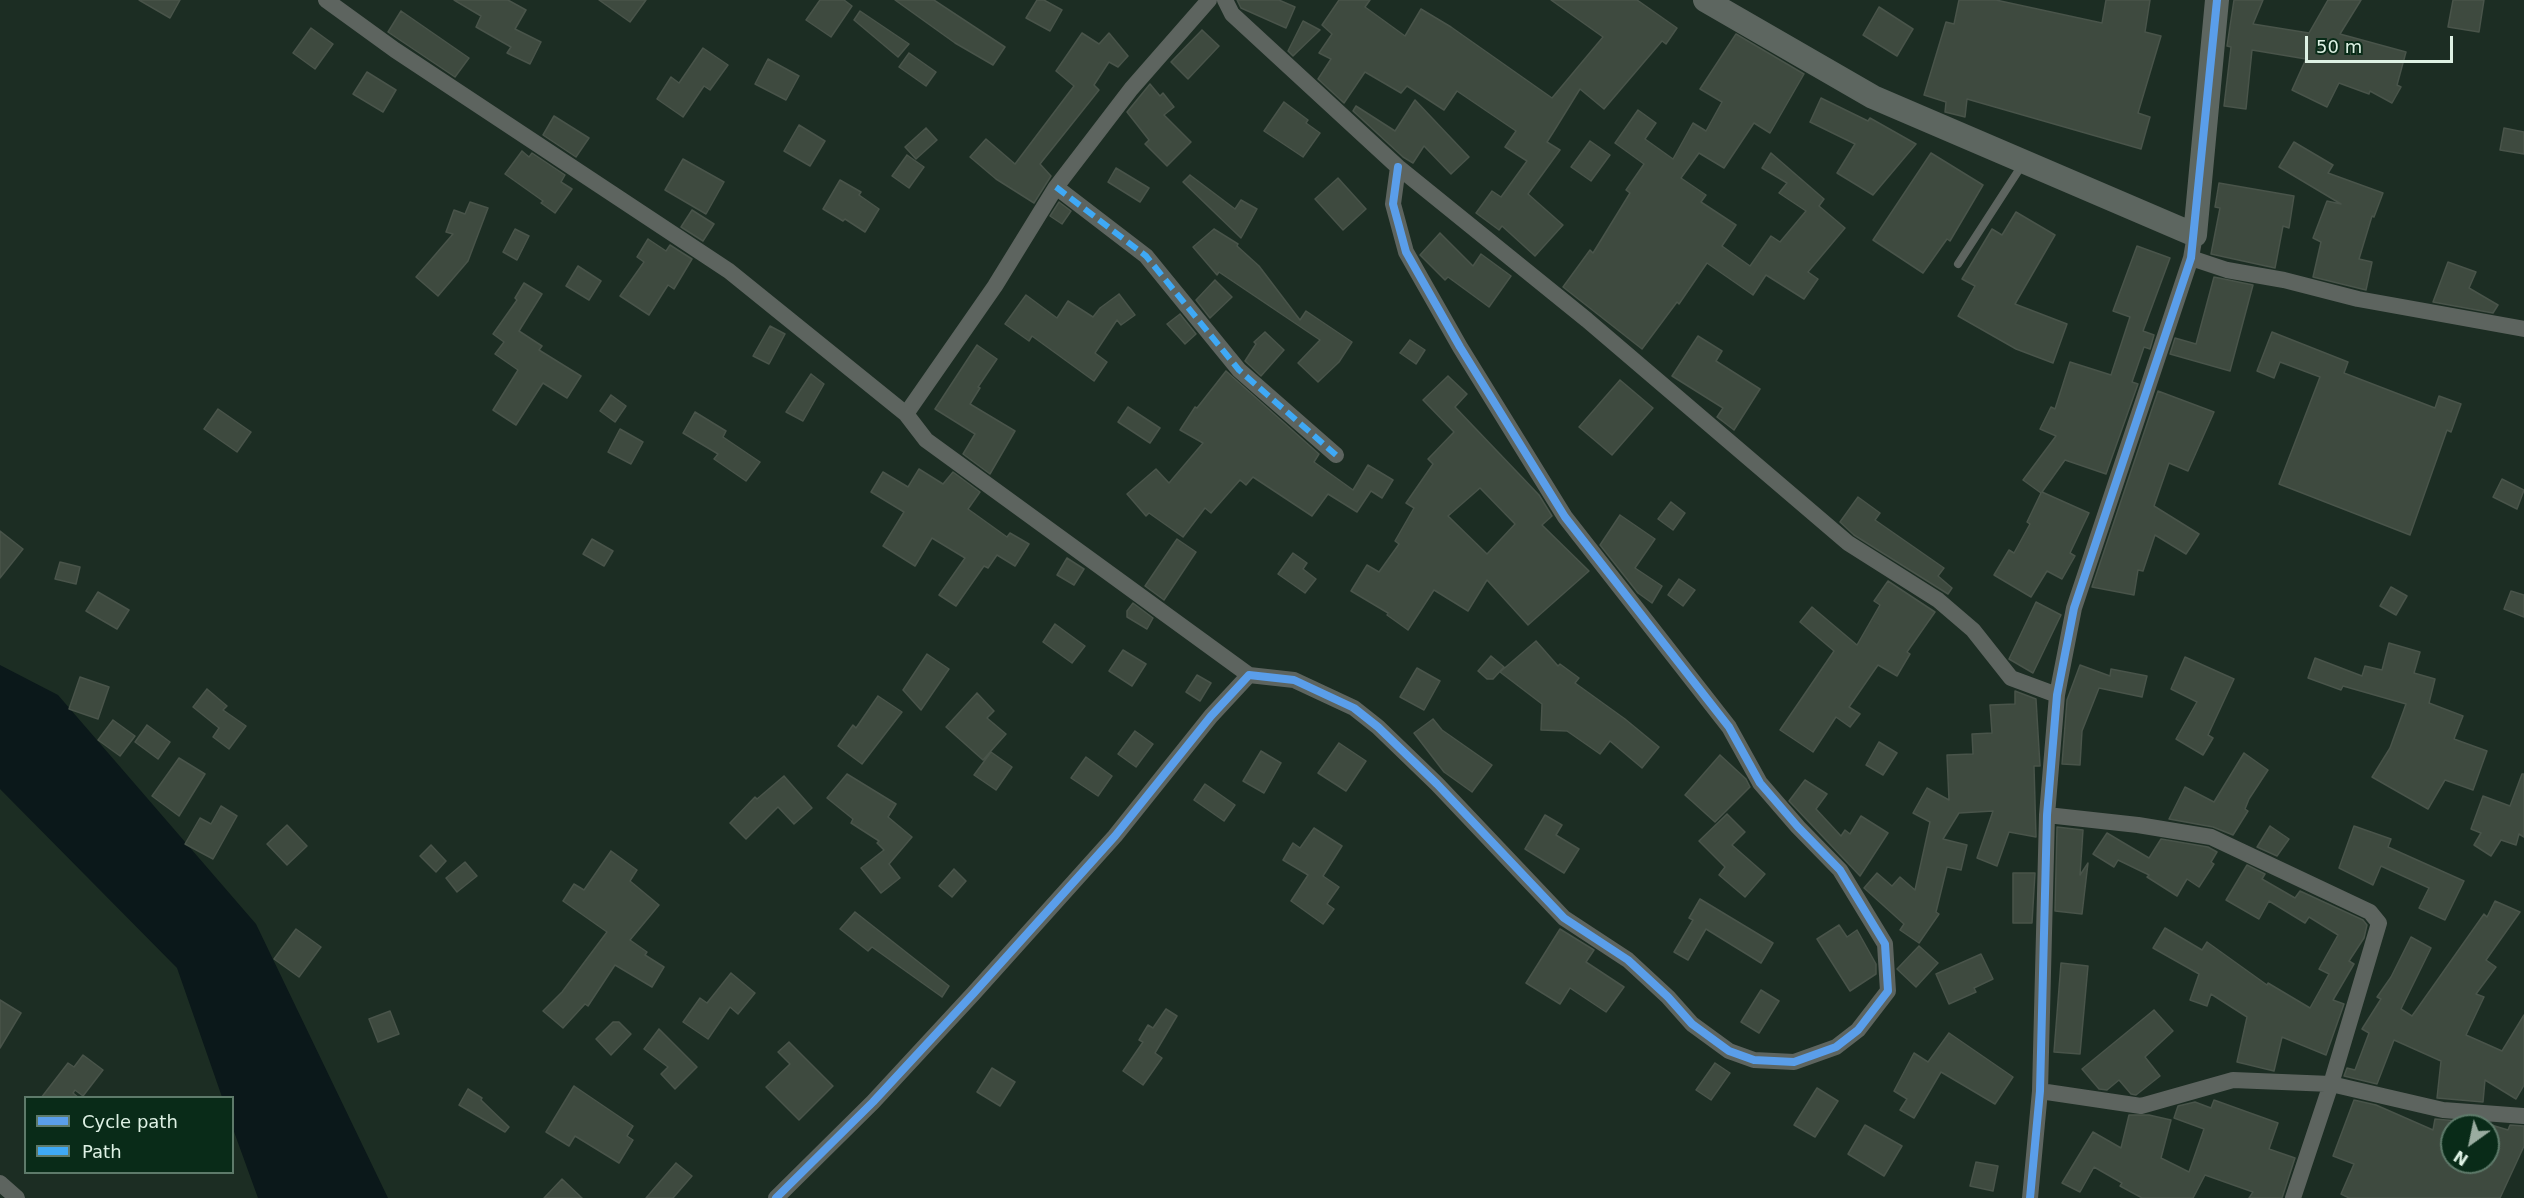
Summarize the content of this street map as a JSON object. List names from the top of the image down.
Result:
{
  "legend": ["Cycle path", "Path"],
  "scale_bar": "50 m",
  "north": "bottom left"
}
